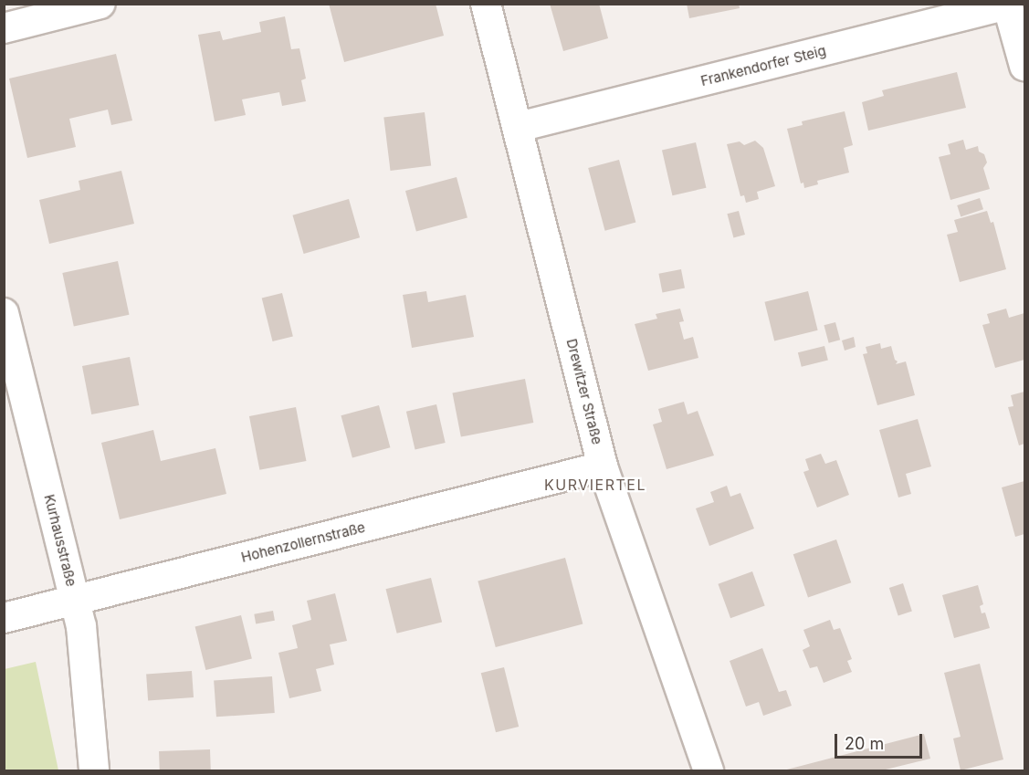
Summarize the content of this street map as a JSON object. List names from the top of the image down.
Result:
{
  "streets": {
    "street": [
      "Frankendorfer Steig",
      "Drewitzer Straße",
      "Kurhausstraße",
      "Hohenzollernstraße"
    ]
  },
  "crossings": [
    ["Frankendorfer Steig", "Drewitzer Straße"],
    ["Drewitzer Straße", "Hohenzollernstraße"],
    ["Kurhausstraße", "Hohenzollernstraße"]
  ],
  "districts": ["KURVIERTEL"],
  "scale_bar": "20 m"
}
